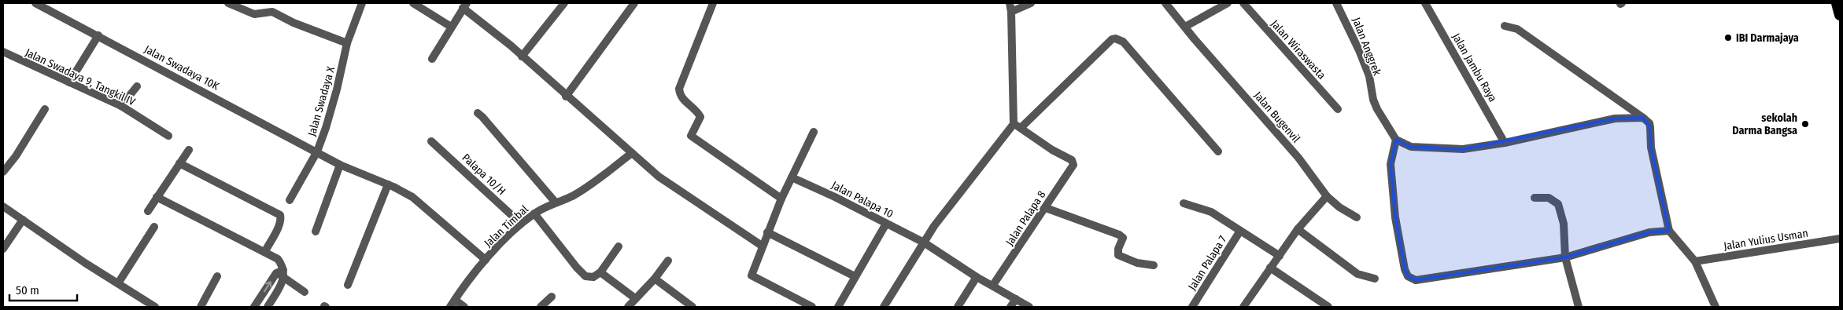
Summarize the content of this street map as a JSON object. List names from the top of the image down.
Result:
{
  "streets": {
    "street": [
      "Jalan Anggrek",
      "Jalan Wiraswasta",
      "Jalan Swadaya 10K",
      "Jalan Jambu Raya",
      "Jalan Swadaya 9, Tangkil IV",
      "Jalan Swadaya X",
      "Jalan Bugenvil",
      "Palapa 10/H",
      "Jalan Palapa 10",
      "Jalan Palapa 8",
      "Jalan Timbal",
      "Jalan Yulius Usman",
      "Jalan Palapa 7"
    ]
  },
  "crossings": [
    ["Jalan Swadaya 10K", "Jalan Swadaya X"],
    ["Jalan Swadaya 10K", "Jalan Timbal"],
    ["Palapa 10/H", "Jalan Timbal"],
    ["Jalan Palapa 10", "Jalan Palapa 8"]
  ],
  "places": ["IBI Darmajaya", "sekolah Darma Bangsa"],
  "scale_bar": "50 m"
}
